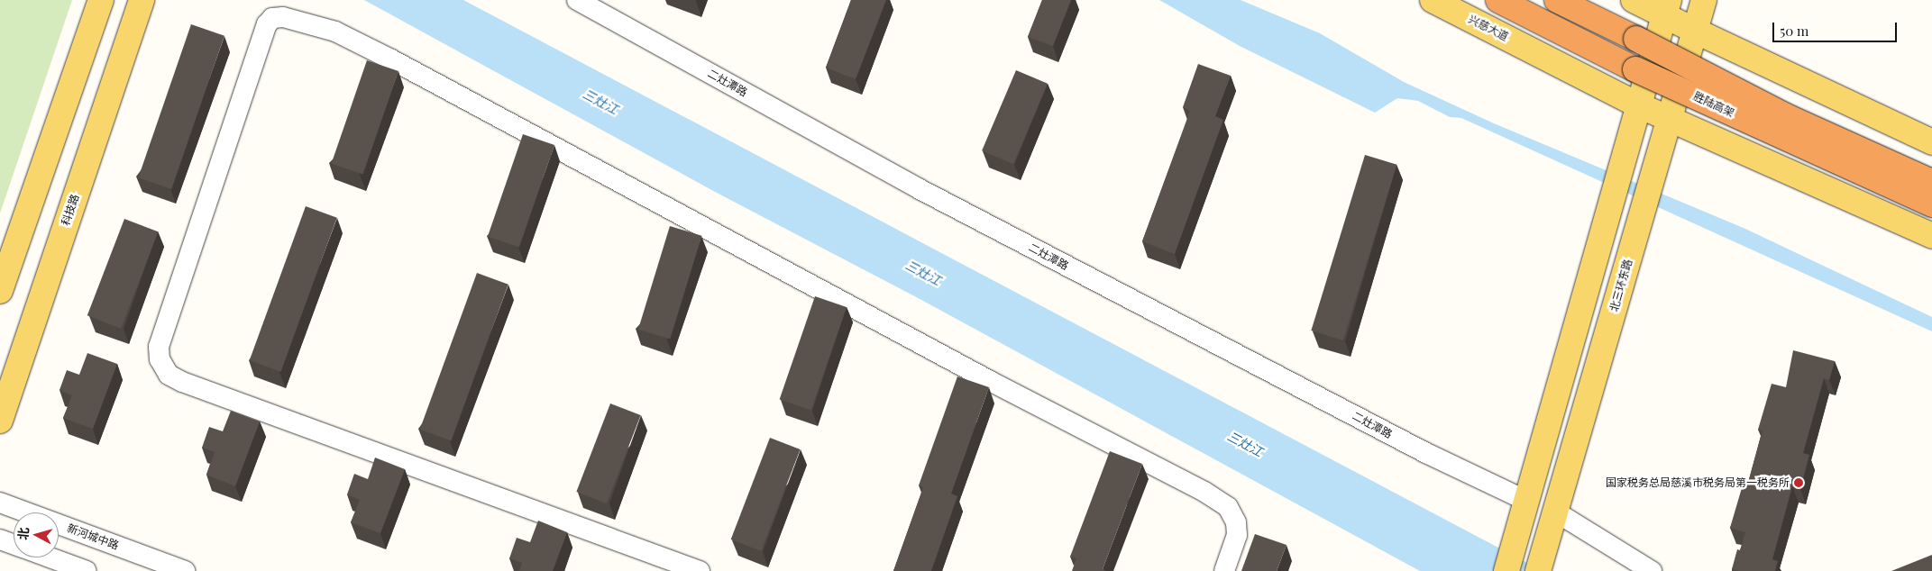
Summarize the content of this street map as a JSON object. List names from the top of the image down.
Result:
{
  "streets": {
    "highway": ["胜陆高架"],
    "main road": ["兴慈大道", "科技路", "北三环东路"],
    "street": ["二灶潭路", "新河城中路"]
  },
  "crossings": [
    ["兴慈大道", "北三环东路"]
  ],
  "water": ["三灶江"],
  "places": ["国家税务总局慈溪市税务局第一税务所"],
  "scale_bar": "50 m",
  "north": "left"
}
